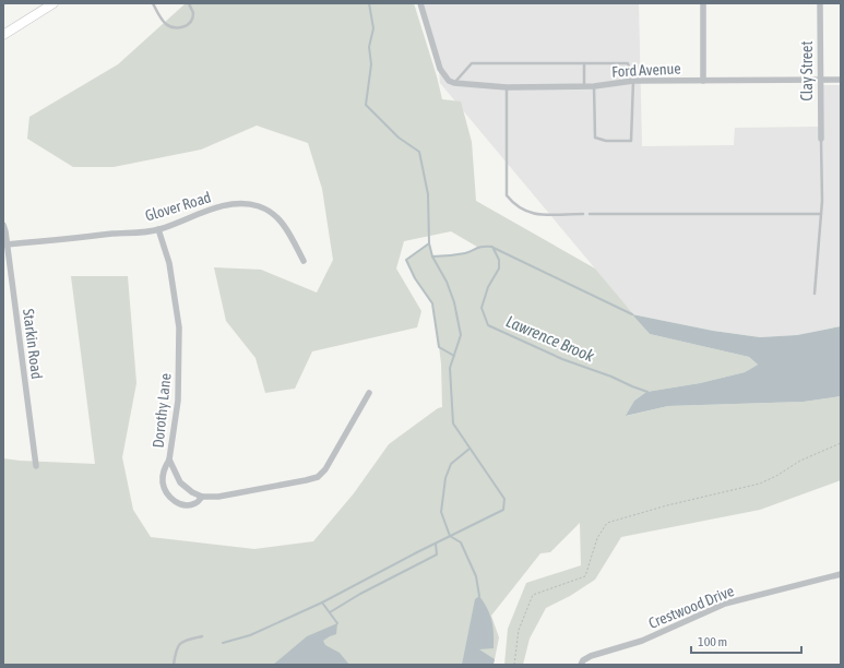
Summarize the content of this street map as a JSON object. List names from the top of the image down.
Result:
{
  "streets": {
    "street": [
      "Ford Avenue",
      "Clay Street",
      "Glover Road",
      "Starkin Road",
      "Dorothy Lane",
      "Crestwood Drive"
    ]
  },
  "crossings": [
    ["Ford Avenue", "Clay Street"],
    ["Glover Road", "Starkin Road"],
    ["Glover Road", "Dorothy Lane"]
  ],
  "water": ["Lawrence Brook"],
  "scale_bar": "100 m"
}
